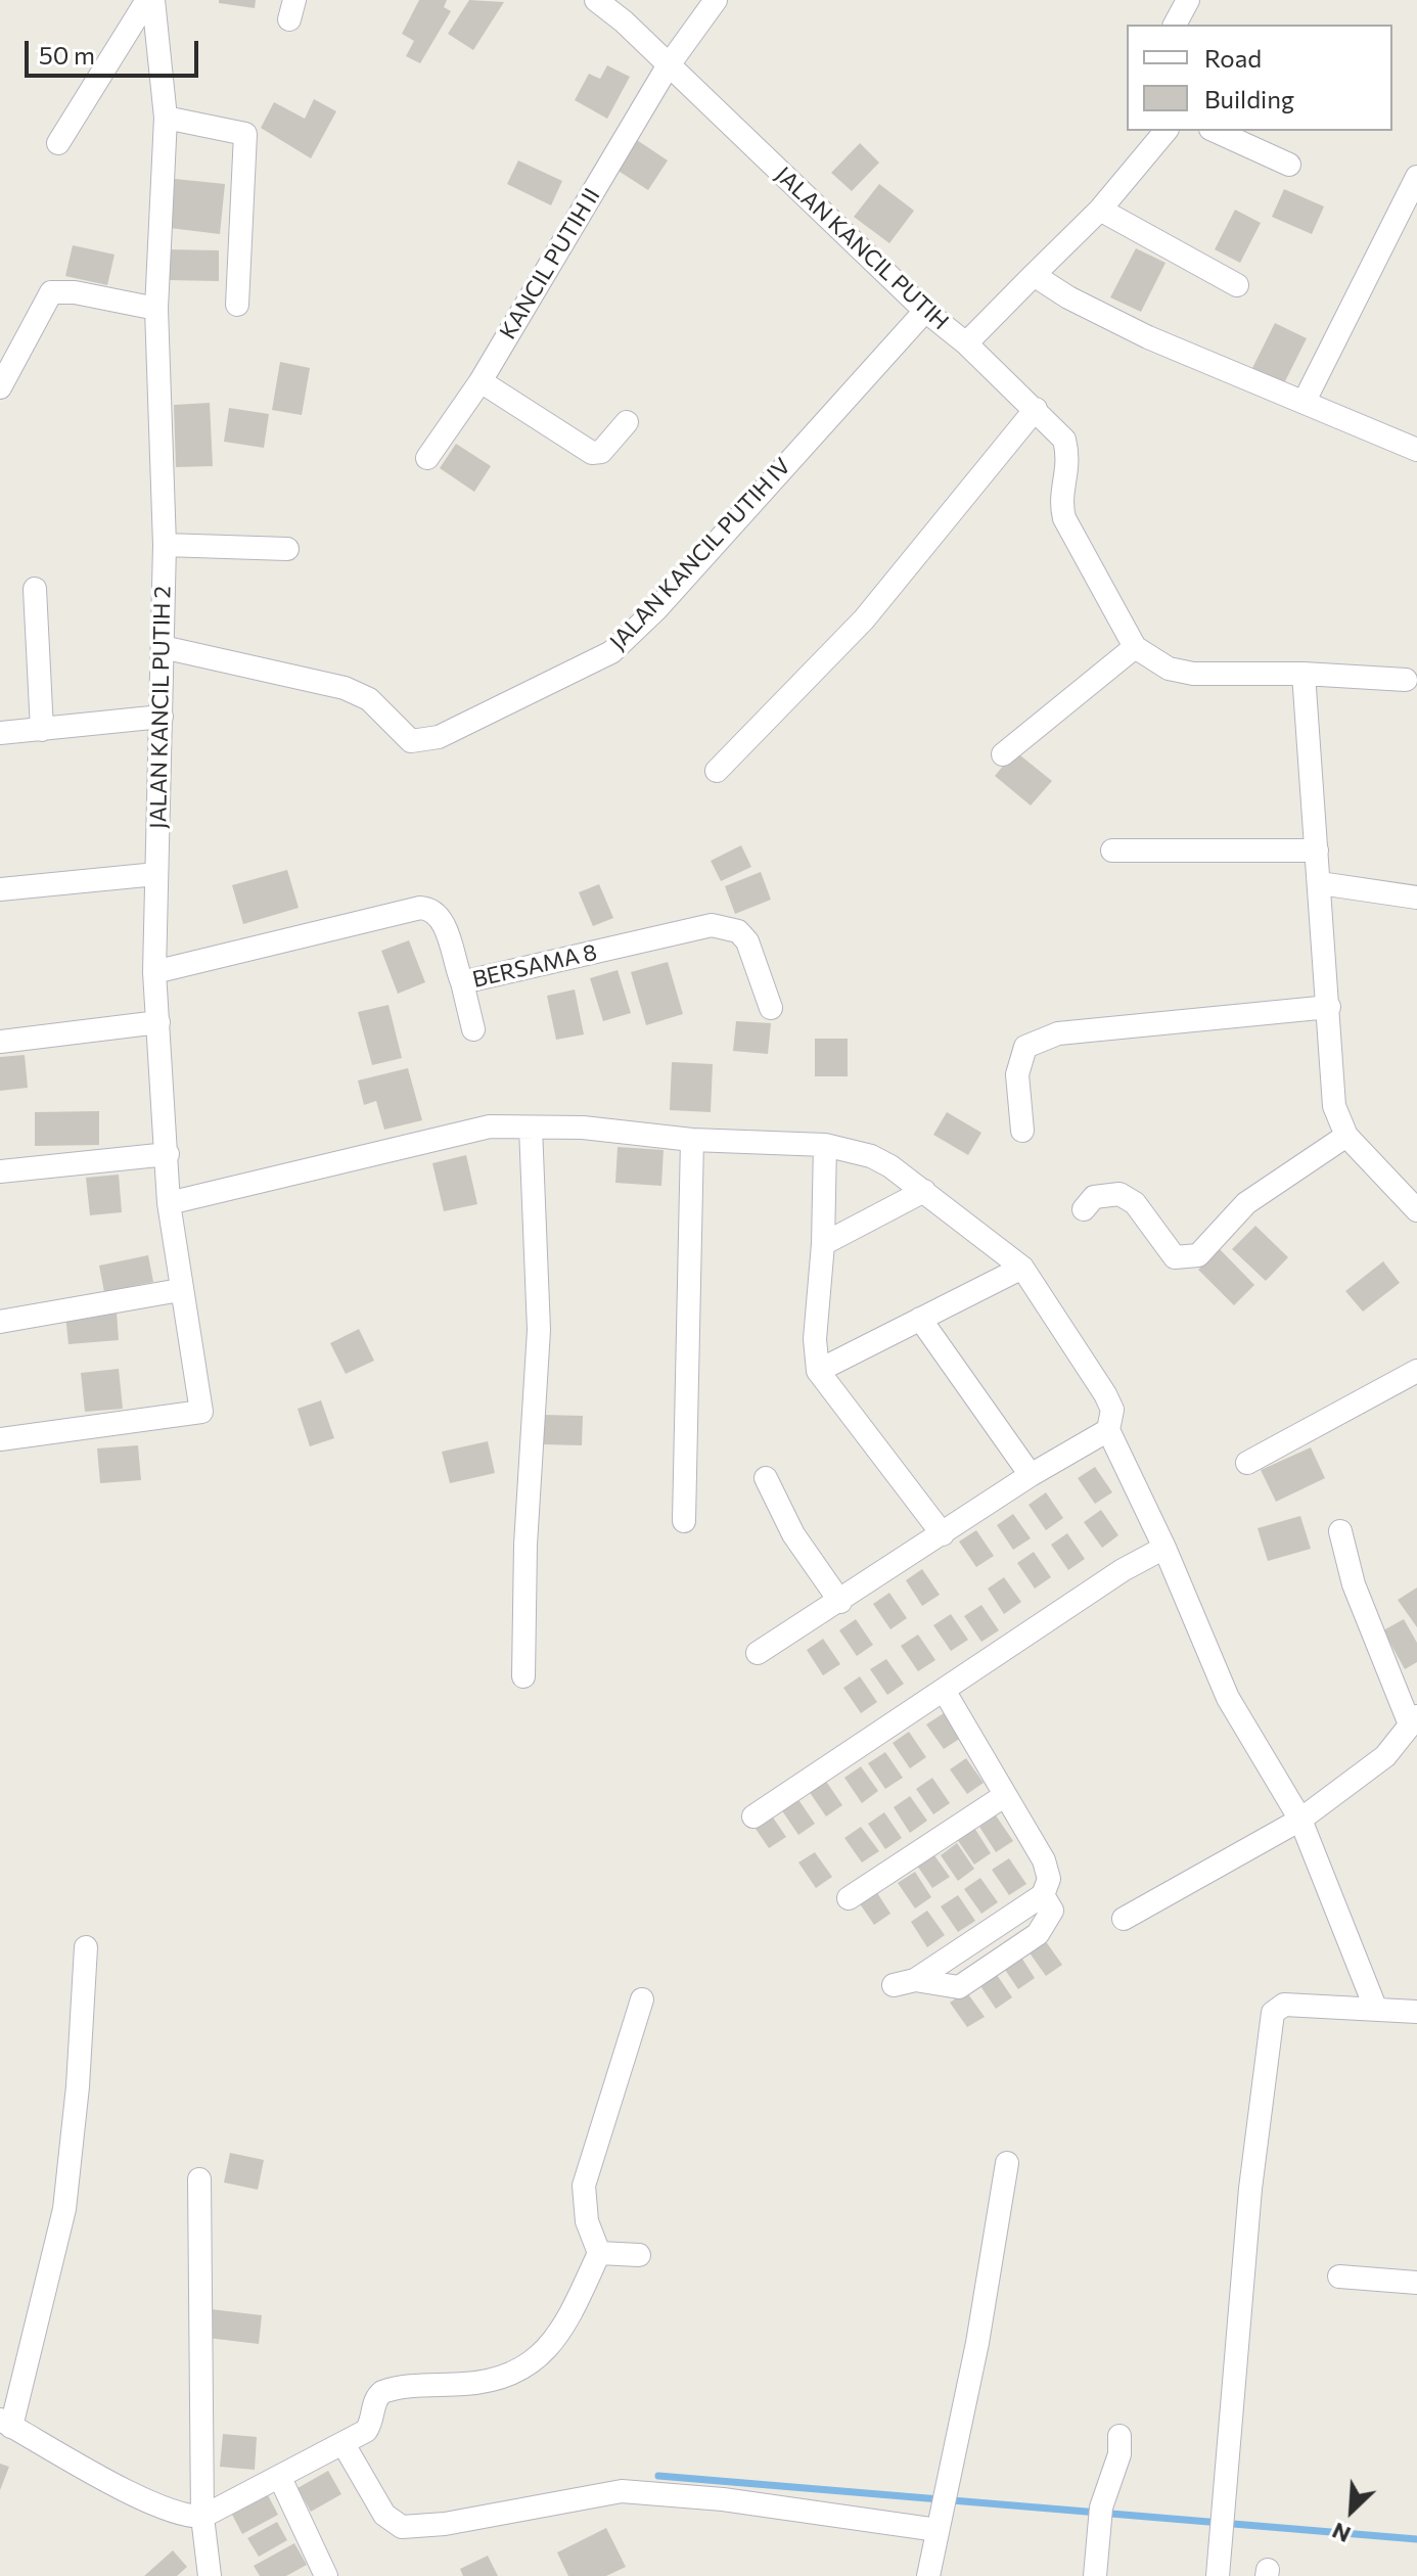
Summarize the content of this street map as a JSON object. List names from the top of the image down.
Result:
{
  "streets": {
    "street": [
      "JALAN KANCIL PUTIH",
      "KANCIL PUTIH II",
      "JALAN KANCIL PUTIH IV",
      "JALAN KANCIL PUTIH 2",
      "BERSAMA 8"
    ]
  },
  "crossings": [
    ["JALAN KANCIL PUTIH", "KANCIL PUTIH II"],
    ["JALAN KANCIL PUTIH", "JALAN KANCIL PUTIH IV"],
    ["JALAN KANCIL PUTIH IV", "JALAN KANCIL PUTIH 2"],
    ["JALAN KANCIL PUTIH 2", "BERSAMA 8"]
  ],
  "legend": ["Road", "Building"],
  "scale_bar": "50 m",
  "north": "bottom left"
}
